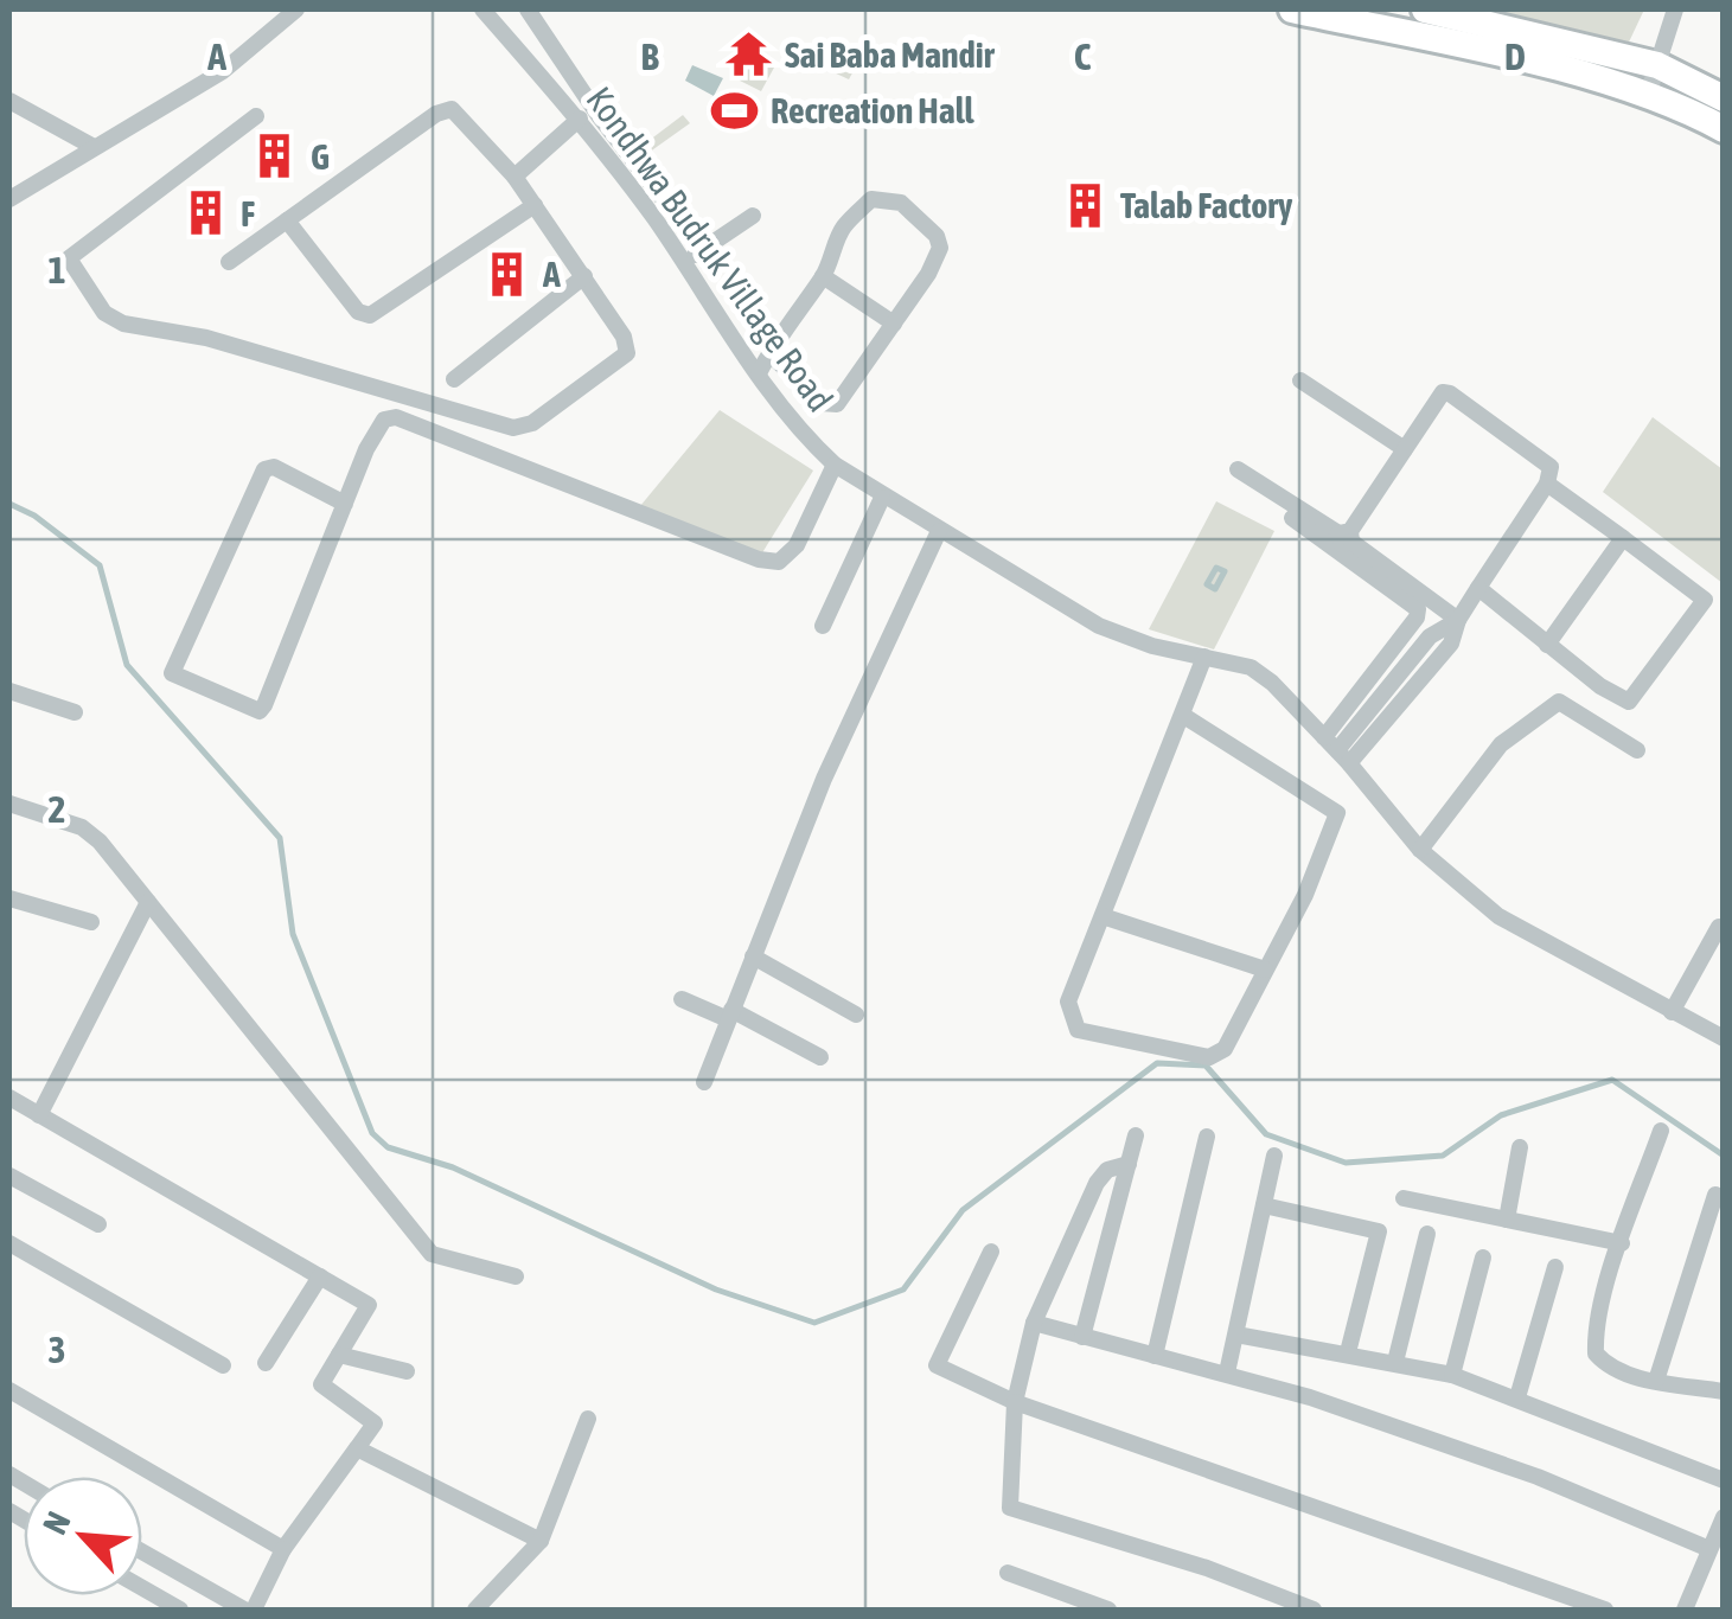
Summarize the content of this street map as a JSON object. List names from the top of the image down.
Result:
{
  "streets": {
    "street": ["Kondhwa Budruk Village Road"]
  },
  "places": {
    "temple": ["Sai Baba Mandir"],
    "sports": ["Recreation Hall"],
    "building": [
      "G",
      "Talab Factory",
      "F",
      "A"
    ]
  },
  "north": "top left",
  "grid": {
    "columns": [
      "A",
      "B",
      "C",
      "D"
    ],
    "rows": ["1", "2", "3"]
  }
}
